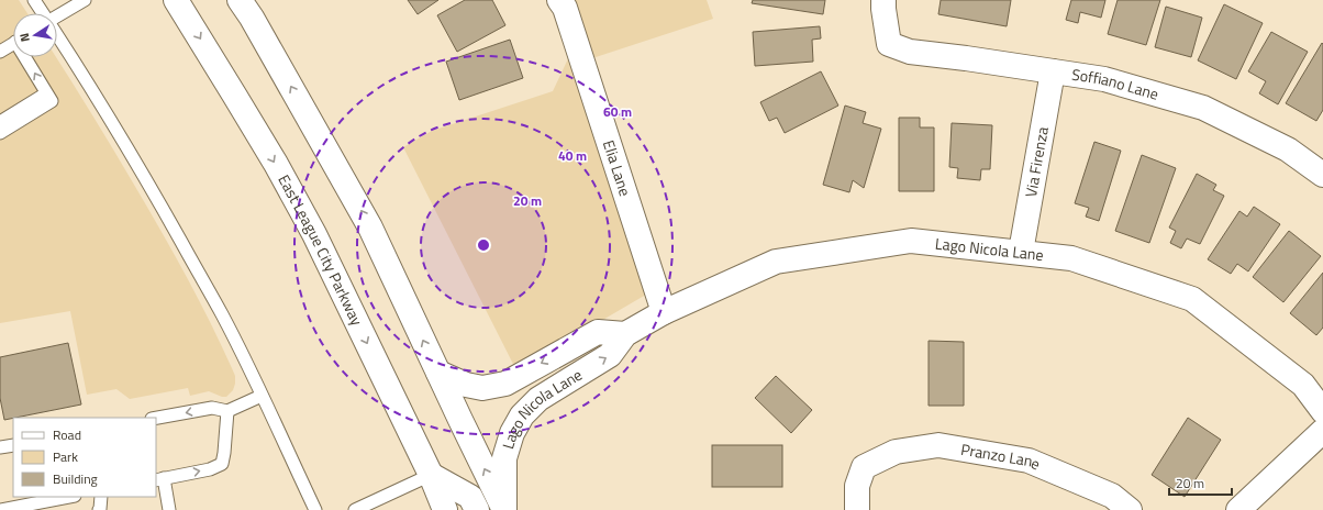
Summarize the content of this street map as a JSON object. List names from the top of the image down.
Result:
{
  "streets": {
    "street": [
      "Soffiano Lane",
      "Via Firenza",
      "Elia Lane",
      "Lago Nicola Lane",
      "East League City Parkway",
      "Pranzo Lane"
    ]
  },
  "crossings": [
    ["Soffiano Lane", "Via Firenza"],
    ["Via Firenza", "Lago Nicola Lane"],
    ["Elia Lane", "Lago Nicola Lane"]
  ],
  "legend": ["Road", "Park", "Building"],
  "scale_bar": "20 m",
  "north": "left",
  "rings": ["60 m", "40 m", "20 m"]
}
